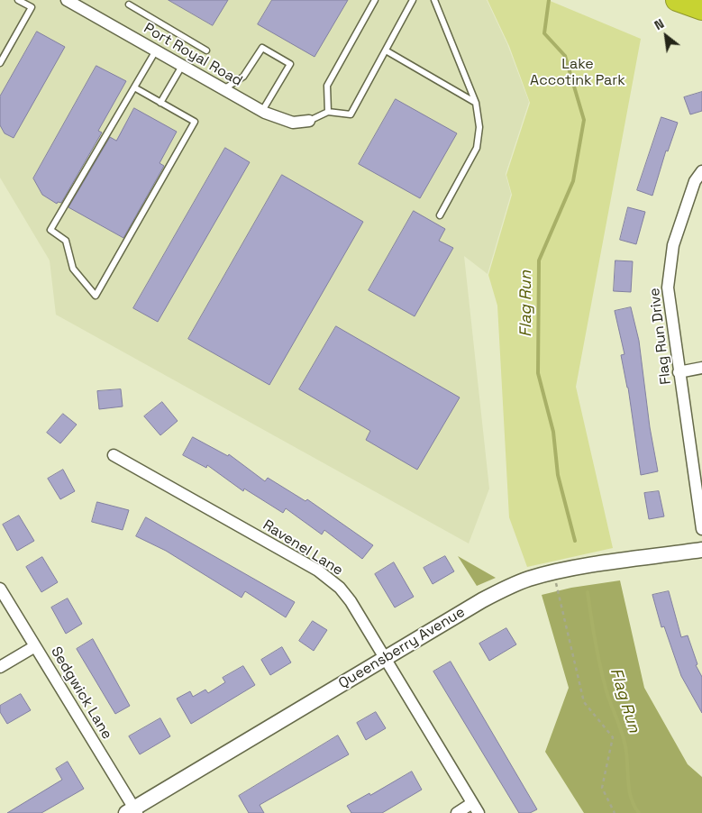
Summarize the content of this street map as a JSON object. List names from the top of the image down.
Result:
{
  "streets": {
    "street": [
      "Port Royal Road",
      "Flag Run Drive",
      "Ravenel Lane",
      "Queensberry Avenue",
      "Sedgwick Lane"
    ]
  },
  "crossings": [
    ["Ravenel Lane", "Queensberry Avenue"],
    ["Queensberry Avenue", "Sedgwick Lane"]
  ],
  "water": ["Flag Run"],
  "parks": ["Lake Accotink Park"],
  "north": "top left"
}
